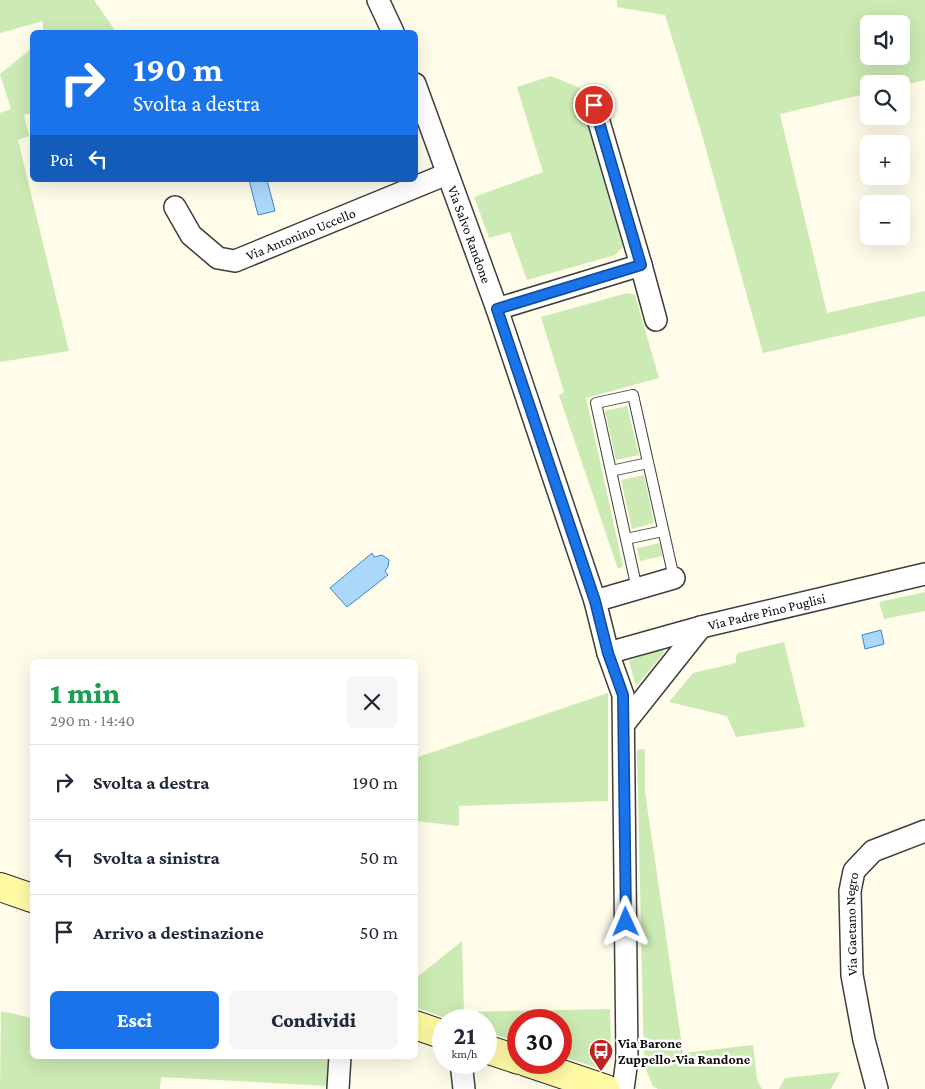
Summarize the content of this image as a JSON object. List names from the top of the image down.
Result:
{
  "streets": {
    "street": [
      "Via Antonino Uccello",
      "Via Salvo Randone",
      "Via Padre Pino Puglisi",
      "Via Gaetano Negro"
    ]
  },
  "crossings": [
    ["Via Antonino Uccello", "Via Salvo Randone"],
    ["Via Salvo Randone", "Via Padre Pino Puglisi"]
  ],
  "places": {
    "bus stop": ["Via Barone Zuppello-Via Randone"]
  },
  "page": {
    "map_buttons": ["+", "−"],
    "turn": ["190 m", "Svolta a destra"],
    "then": "Poi",
    "heading": ["1 min", "290 m · 14:40"],
    "list": [
      {
        "name": "Svolta a destra",
        "value": "190 m"
      },
      {
        "name": "Svolta a sinistra",
        "value": "50 m"
      },
      {
        "name": "Arrivo a destinazione",
        "value": "50 m"
      }
    ],
    "buttons": ["Esci", "Condividi"],
    "speed": "21 km/h",
    "limit": "30"
  }
}
